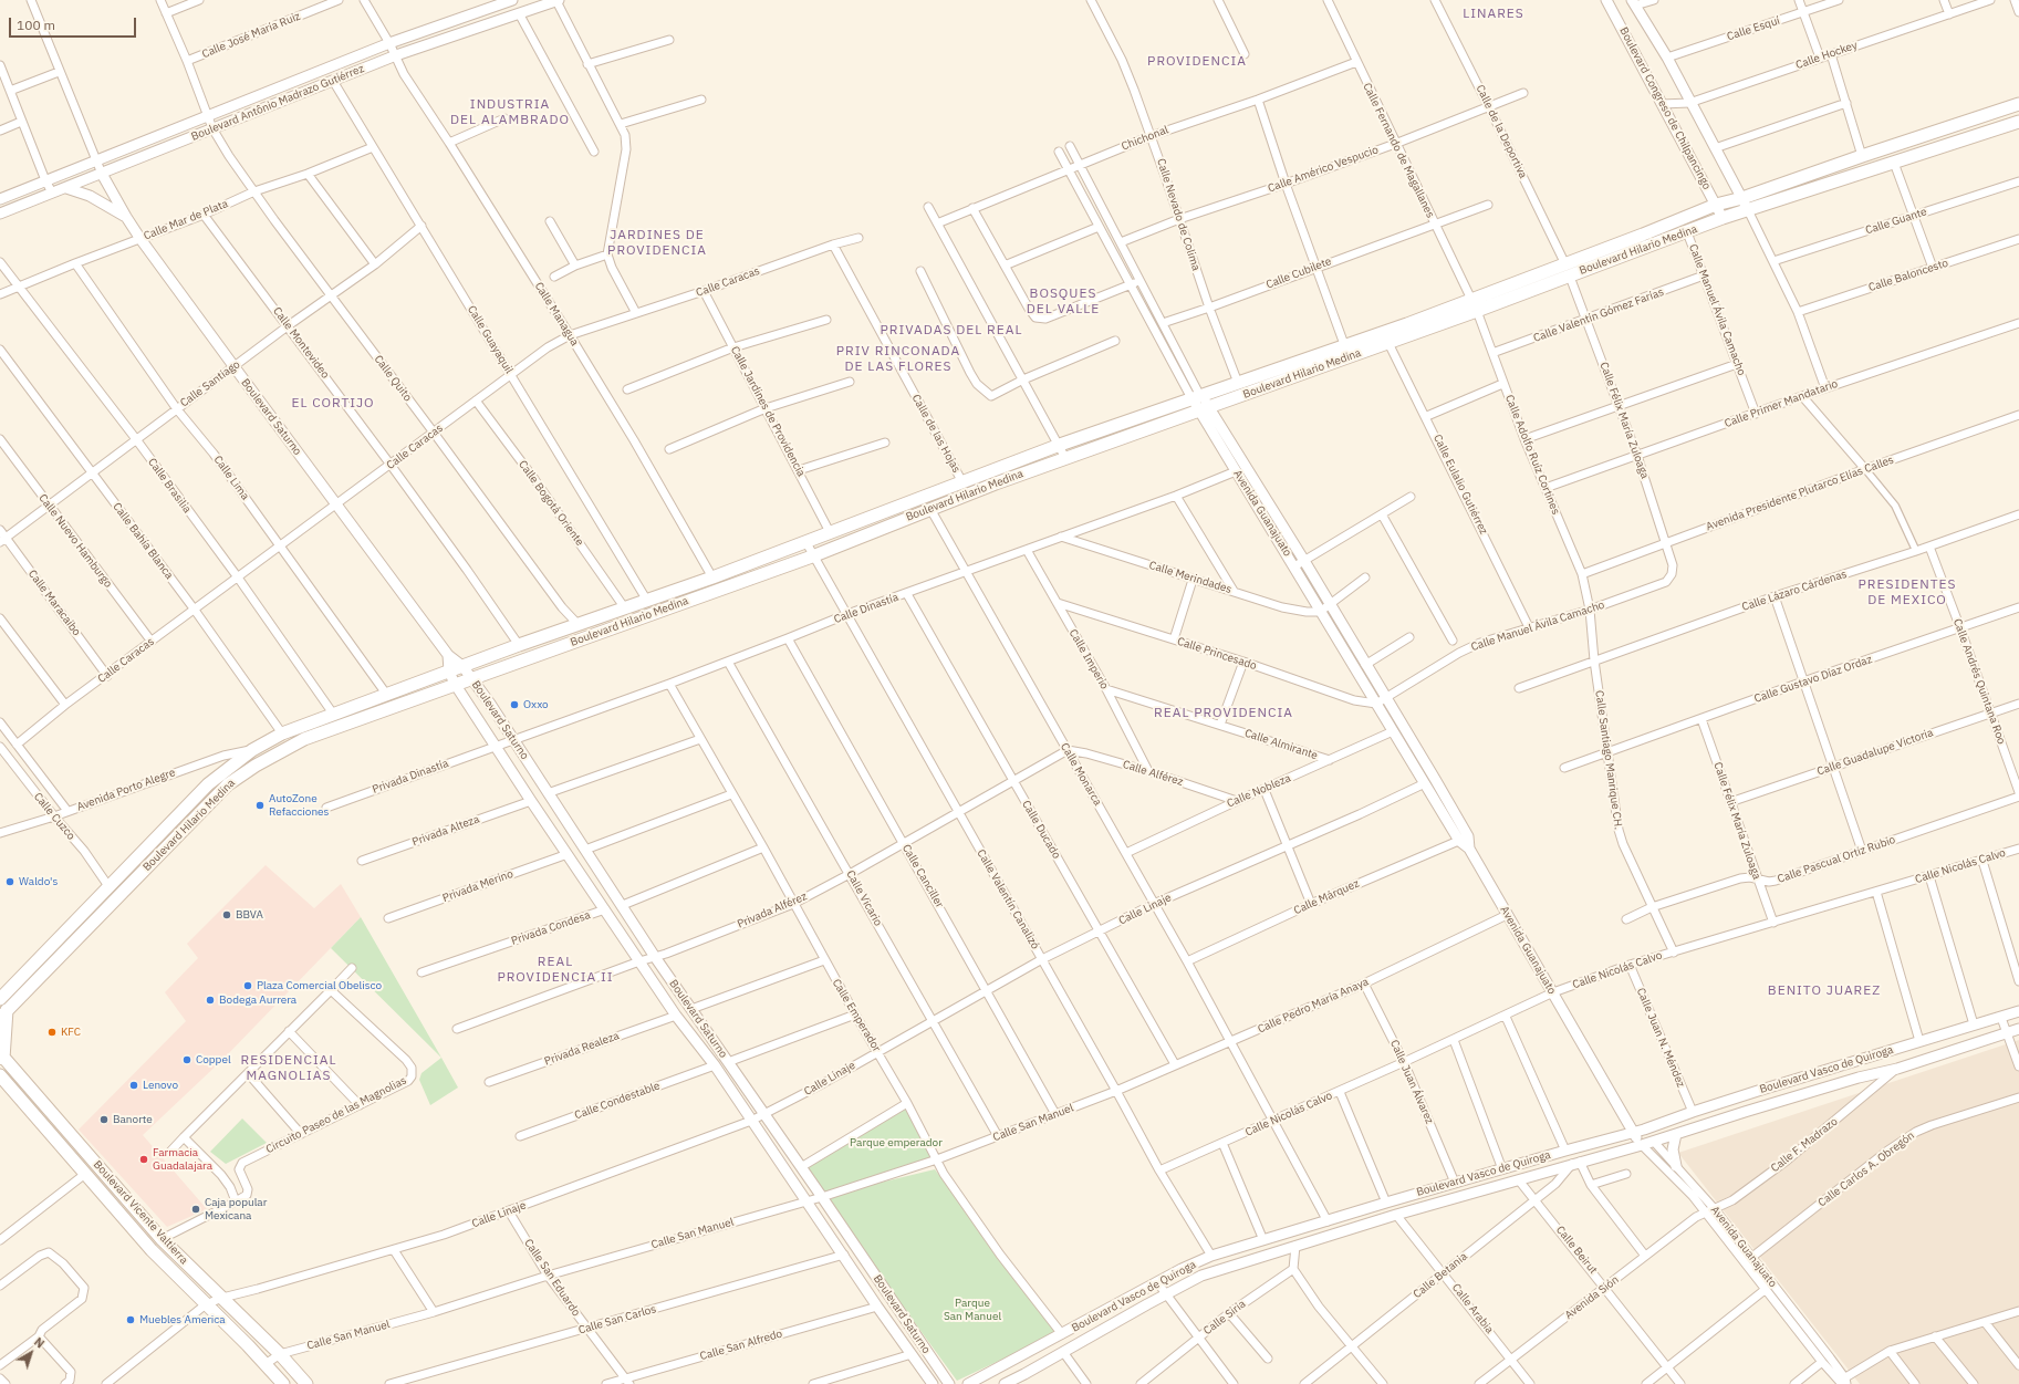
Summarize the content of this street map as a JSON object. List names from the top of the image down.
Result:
{
  "streets": {
    "main road": ["Boulevard Hilario Medina", "Boulevard Vicente Valtierra"],
    "street": [
      "Calle Esquí",
      "Calle José María Ruiz",
      "Calle Hockey",
      "Boulevard Antônio Madrazo Gutiérrez",
      "Boulevard Congreso de Chilpancingo",
      "Calle de la Deportiva",
      "Chichonal",
      "Calle Fernando de Magallanes",
      "Calle Américo Vespucio",
      "Calle Nevado de Colima",
      "Calle Mar de Plata",
      "Calle Guante",
      "Calle Cubilete",
      "Calle Baloncesto",
      "Calle Caracas",
      "Calle Manuel Ávila Camacho",
      "Calle Managua",
      "Calle Valentín Gómez Farías",
      "Calle Guayaquil",
      "Calle Montevideo",
      "Calle Quito",
      "Calle Santiago",
      "Calle Primer Mandatario",
      "Calle Jardines de Providencia",
      "Boulevard Saturno",
      "Calle Félix María Zuloaga",
      "Calle de las Hojas",
      "Calle Adolfo Ruíz Cortines",
      "Calle Lima",
      "Calle Eulalio Gutiérrez",
      "Calle Brasilia",
      "Avenida Presidente Plutarco Elías Calles",
      "Calle Bogotá Oriente",
      "Avenida Guanajuato",
      "Calle Nuevo Hamburgo",
      "Calle Bahía Blanca",
      "Calle Merindades",
      "Calle Lázaro Cárdenas",
      "Calle Maracaibo",
      "Calle Dinastía",
      "Calle Princesado",
      "Calle Imperio",
      "Calle Gustavo Díaz Ordaz",
      "Calle Andrés Quintana Roo",
      "Calle Almirante",
      "Calle Guadalupe Victoria",
      "Calle Santiago Manrique CH.",
      "Calle Alférez",
      "Calle Monarca",
      "Privada Dinastía",
      "Avenida Porto Alegre",
      "Calle Nobleza",
      "Calle Cuzco",
      "Calle Ducado",
      "Privada Alteza",
      "Calle Pascual Ortiz Rubio",
      "Calle Nicolás Calvo",
      "Calle Canciller",
      "Privada Merino",
      "Calle Márquez",
      "Calle Vicario",
      "Calle Valentín Canalizó",
      "Calle Linaje",
      "Privada Alférez",
      "Privada Condesa",
      "Calle Pedro María Anaya",
      "Calle Emperador",
      "Calle Juan N. Méndez",
      "Privada Realeza",
      "Boulevard Vasco de Quiroga",
      "Calle Juan Álvarez",
      "Calle Condestable",
      "Circuito Paseo de las Magnolias",
      "Calle San Manuel",
      "Calle F. Madrazo",
      "Calle Carlos A. Obregón",
      "Calle Beirut",
      "Calle Betania",
      "Calle San Eduardo",
      "Avenida Sión",
      "Calle Arabia",
      "Calle Siria",
      "Calle San Carlos",
      "Calle San Alfredo"
    ]
  },
  "crossings": [
    ["Calle Esquí", "Boulevard Congreso de Chilpancingo"],
    ["Calle José María Ruiz", "Calle Quito"],
    ["Calle Hockey", "Boulevard Congreso de Chilpancingo"],
    ["Boulevard Antônio Madrazo Gutiérrez", "Calle Managua"],
    ["Boulevard Antônio Madrazo Gutiérrez", "Calle Guayaquil"],
    ["Boulevard Antônio Madrazo Gutiérrez", "Calle Quito"],
    ["Boulevard Antônio Madrazo Gutiérrez", "Boulevard Saturno"],
    ["Boulevard Congreso de Chilpancingo", "Boulevard Hilario Medina"],
    ["Calle de la Deportiva", "Calle Américo Vespucio"],
    ["Calle de la Deportiva", "Boulevard Hilario Medina"],
    ["Chichonal", "Calle Fernando de Magallanes"],
    ["Chichonal", "Calle Nevado de Colima"],
    ["Chichonal", "Avenida Guanajuato"],
    ["Calle Fernando de Magallanes", "Calle Américo Vespucio"],
    ["Calle Fernando de Magallanes", "Boulevard Hilario Medina"],
    ["Calle Fernando de Magallanes", "Calle Cubilete"],
    ["Calle Fernando de Magallanes", "Calle Adolfo Ruíz Cortines"],
    ["Calle Américo Vespucio", "Calle Nevado de Colima"],
    ["Calle Américo Vespucio", "Avenida Guanajuato"],
    ["Calle Nevado de Colima", "Boulevard Hilario Medina"],
    ["Calle Nevado de Colima", "Calle Cubilete"],
    ["Calle Mar de Plata", "Calle Guayaquil"],
    ["Calle Mar de Plata", "Calle Montevideo"],
    ["Calle Mar de Plata", "Calle Quito"],
    ["Calle Mar de Plata", "Boulevard Saturno"],
    ["Calle Mar de Plata", "Calle Lima"],
    ["Calle Mar de Plata", "Calle Brasilia"],
    ["Boulevard Hilario Medina", "Calle Manuel Ávila Camacho"],
    ["Boulevard Hilario Medina", "Calle Managua"],
    ["Boulevard Hilario Medina", "Calle Guayaquil"],
    ["Boulevard Hilario Medina", "Calle Montevideo"],
    ["Boulevard Hilario Medina", "Calle Quito"],
    ["Boulevard Hilario Medina", "Calle Jardines de Providencia"],
    ["Boulevard Hilario Medina", "Boulevard Saturno"],
    ["Boulevard Hilario Medina", "Calle Félix María Zuloaga"],
    ["Boulevard Hilario Medina", "Calle de las Hojas"],
    ["Boulevard Hilario Medina", "Calle Adolfo Ruíz Cortines"],
    ["Boulevard Hilario Medina", "Calle Lima"],
    ["Boulevard Hilario Medina", "Calle Eulalio Gutiérrez"],
    ["Boulevard Hilario Medina", "Calle Brasilia"],
    ["Boulevard Hilario Medina", "Calle Bogotá Oriente"],
    ["Boulevard Hilario Medina", "Avenida Guanajuato"],
    ["Boulevard Hilario Medina", "Calle Bahía Blanca"],
    ["Boulevard Hilario Medina", "Calle Monarca"],
    ["Boulevard Hilario Medina", "Avenida Porto Alegre"],
    ["Boulevard Hilario Medina", "Calle Cuzco"],
    ["Boulevard Hilario Medina", "Calle Valentín Canalizó"],
    ["Calle Cubilete", "Avenida Guanajuato"],
    ["Calle Caracas", "Calle Managua"],
    ["Calle Caracas", "Calle Guayaquil"],
    ["Calle Caracas", "Calle Montevideo"],
    ["Calle Caracas", "Calle Quito"],
    ["Calle Caracas", "Calle Jardines de Providencia"],
    ["Calle Caracas", "Boulevard Saturno"],
    ["Calle Caracas", "Calle de las Hojas"],
    ["Calle Caracas", "Calle Lima"],
    ["Calle Caracas", "Calle Brasilia"],
    ["Calle Caracas", "Calle Bogotá Oriente"],
    ["Calle Caracas", "Calle Nuevo Hamburgo"],
    ["Calle Caracas", "Calle Bahía Blanca"],
    ["Calle Caracas", "Calle Maracaibo"],
    ["Calle Caracas", "Calle Cuzco"],
    ["Calle Manuel Ávila Camacho", "Calle Valentín Gómez Farías"],
    ["Calle Manuel Ávila Camacho", "Calle Primer Mandatario"],
    ["Calle Manuel Ávila Camacho", "Calle Félix María Zuloaga"],
    ["Calle Manuel Ávila Camacho", "Calle Adolfo Ruíz Cortines"],
    ["Calle Manuel Ávila Camacho", "Calle Eulalio Gutiérrez"],
    ["Calle Manuel Ávila Camacho", "Avenida Guanajuato"],
    ["Calle Manuel Ávila Camacho", "Calle Princesado"],
    ["Calle Manuel Ávila Camacho", "Calle Santiago Manrique CH."],
    ["Calle Valentín Gómez Farías", "Calle Félix María Zuloaga"],
    ["Calle Valentín Gómez Farías", "Calle Adolfo Ruíz Cortines"],
    ["Calle Guayaquil", "Calle Santiago"],
    ["Calle Montevideo", "Calle Santiago"],
    ["Calle Quito", "Calle Santiago"],
    ["Calle Santiago", "Boulevard Saturno"],
    ["Calle Santiago", "Calle Lima"],
    ["Calle Santiago", "Calle Brasilia"],
    ["Calle Santiago", "Calle Nuevo Hamburgo"],
    ["Calle Santiago", "Calle Bahía Blanca"],
    ["Calle Santiago", "Calle Maracaibo"],
    ["Calle Primer Mandatario", "Calle Félix María Zuloaga"],
    ["Calle Primer Mandatario", "Calle Adolfo Ruíz Cortines"],
    ["Boulevard Saturno", "Calle Dinastía"],
    ["Boulevard Saturno", "Privada Dinastía"],
    ["Boulevard Saturno", "Privada Alteza"],
    ["Boulevard Saturno", "Privada Merino"],
    ["Boulevard Saturno", "Calle Linaje"],
    ["Boulevard Saturno", "Privada Alférez"],
    ["Boulevard Saturno", "Privada Condesa"],
    ["Boulevard Saturno", "Privada Realeza"],
    ["Boulevard Saturno", "Calle Condestable"],
    ["Boulevard Saturno", "Calle San Manuel"],
    ["Boulevard Saturno", "Calle San Carlos"],
    ["Boulevard Saturno", "Calle San Alfredo"],
    ["Calle Félix María Zuloaga", "Avenida Presidente Plutarco Elías Calles"],
    ["Calle Félix María Zuloaga", "Calle Gustavo Díaz Ordaz"],
    ["Calle Félix María Zuloaga", "Calle Guadalupe Victoria"],
    ["Calle Félix María Zuloaga", "Calle Pascual Ortiz Rubio"],
    ["Calle Félix María Zuloaga", "Calle Nicolás Calvo"],
    ["Calle Adolfo Ruíz Cortines", "Avenida Presidente Plutarco Elías Calles"],
    ["Calle Adolfo Ruíz Cortines", "Calle Santiago Manrique CH."],
    ["Avenida Guanajuato", "Calle Merindades"],
    ["Avenida Guanajuato", "Calle Dinastía"],
    ["Avenida Guanajuato", "Calle Princesado"],
    ["Avenida Guanajuato", "Calle Nobleza"],
    ["Avenida Guanajuato", "Calle Nicolás Calvo"],
    ["Avenida Guanajuato", "Calle Márquez"],
    ["Avenida Guanajuato", "Calle Linaje"],
    ["Avenida Guanajuato", "Calle Pedro María Anaya"],
    ["Avenida Guanajuato", "Boulevard Vasco de Quiroga"],
    ["Avenida Guanajuato", "Calle F. Madrazo"],
    ["Avenida Guanajuato", "Calle Carlos A. Obregón"],
    ["Avenida Guanajuato", "Avenida Sión"],
    ["Calle Merindades", "Calle Dinastía"],
    ["Calle Lázaro Cárdenas", "Calle Andrés Quintana Roo"],
    ["Calle Lázaro Cárdenas", "Calle Santiago Manrique CH."],
    ["Calle Dinastía", "Calle Imperio"],
    ["Calle Dinastía", "Calle Monarca"],
    ["Calle Dinastía", "Privada Dinastía"],
    ["Calle Dinastía", "Calle Ducado"],
    ["Calle Dinastía", "Calle Canciller"],
    ["Calle Dinastía", "Calle Vicario"],
    ["Calle Dinastía", "Calle Valentín Canalizó"],
    ["Calle Dinastía", "Calle Emperador"],
    ["Calle Princesado", "Calle Imperio"],
    ["Calle Imperio", "Calle Almirante"],
    ["Calle Imperio", "Calle Alférez"],
    ["Calle Gustavo Díaz Ordaz", "Calle Andrés Quintana Roo"],
    ["Calle Gustavo Díaz Ordaz", "Calle Santiago Manrique CH."],
    ["Calle Andrés Quintana Roo", "Calle Guadalupe Victoria"],
    ["Calle Almirante", "Calle Nobleza"],
    ["Calle Santiago Manrique CH.", "Calle Pascual Ortiz Rubio"],
    ["Calle Santiago Manrique CH.", "Calle Nicolás Calvo"],
    ["Calle Alférez", "Calle Monarca"],
    ["Calle Alférez", "Calle Nobleza"],
    ["Calle Alférez", "Privada Alférez"],
    ["Calle Monarca", "Calle Nobleza"],
    ["Calle Monarca", "Calle Nicolás Calvo"],
    ["Calle Monarca", "Calle Márquez"],
    ["Calle Monarca", "Calle Linaje"],
    ["Calle Monarca", "Privada Alférez"],
    ["Calle Monarca", "Calle Pedro María Anaya"],
    ["Calle Monarca", "Boulevard Vasco de Quiroga"],
    ["Avenida Porto Alegre", "Calle Cuzco"],
    ["Calle Ducado", "Calle Linaje"],
    ["Calle Ducado", "Privada Alférez"],
    ["Calle Ducado", "Calle Pedro María Anaya"],
    ["Calle Nicolás Calvo", "Calle Valentín Canalizó"],
    ["Calle Nicolás Calvo", "Calle Juan N. Méndez"],
    ["Calle Nicolás Calvo", "Calle Juan Álvarez"],
    ["Calle Canciller", "Calle Linaje"],
    ["Calle Canciller", "Privada Alférez"],
    ["Calle Canciller", "Calle San Manuel"],
    ["Calle Vicario", "Calle Linaje"],
    ["Calle Vicario", "Privada Alférez"],
    ["Calle Vicario", "Calle San Manuel"],
    ["Calle Valentín Canalizó", "Calle Linaje"],
    ["Calle Valentín Canalizó", "Privada Alférez"],
    ["Calle Valentín Canalizó", "Calle Pedro María Anaya"],
    ["Calle Valentín Canalizó", "Boulevard Vasco de Quiroga"],
    ["Calle Valentín Canalizó", "Calle San Manuel"],
    ["Calle Linaje", "Calle Emperador"],
    ["Calle Linaje", "Boulevard Vicente Valtierra"],
    ["Calle Linaje", "Calle San Eduardo"],
    ["Privada Alférez", "Calle Emperador"],
    ["Calle Pedro María Anaya", "Calle Juan Álvarez"],
    ["Calle Pedro María Anaya", "Calle San Manuel"],
    ["Calle Emperador", "Boulevard Vasco de Quiroga"],
    ["Calle Emperador", "Calle San Manuel"],
    ["Calle Juan N. Méndez", "Boulevard Vasco de Quiroga"],
    ["Boulevard Vasco de Quiroga", "Calle Juan Álvarez"],
    ["Boulevard Vasco de Quiroga", "Calle F. Madrazo"],
    ["Boulevard Vasco de Quiroga", "Calle Beirut"],
    ["Boulevard Vasco de Quiroga", "Calle Betania"],
    ["Boulevard Vasco de Quiroga", "Calle Arabia"],
    ["Calle San Manuel", "Boulevard Vicente Valtierra"],
    ["Calle San Manuel", "Calle San Eduardo"],
    ["Calle F. Madrazo", "Avenida Sión"],
    ["Calle Beirut", "Calle Betania"],
    ["Calle Beirut", "Avenida Sión"],
    ["Calle Betania", "Calle Arabia"],
    ["Calle San Eduardo", "Calle San Carlos"],
    ["Calle San Eduardo", "Calle San Alfredo"],
    ["Avenida Sión", "Calle Arabia"]
  ],
  "districts": [
    "LINARES",
    "PROVIDENCIA",
    "INDUSTRIA DEL ALAMBRADO",
    "JARDINES DE PROVIDENCIA",
    "BOSQUES DEL VALLE",
    "PRIVADAS DEL REAL",
    "PRIV RINCONADA DE LAS FLORES",
    "EL CORTIJO",
    "PRESIDENTES DE MEXICO",
    "REAL PROVIDENCIA",
    "REAL PROVIDENCIA II",
    "BENITO JUAREZ",
    "RESIDENCIAL MAGNOLIAS"
  ],
  "parks": ["Parque emperador", "Parque San Manuel"],
  "places": [
    "Oxxo",
    "AutoZone Refacciones",
    "Waldo's",
    "BBVA",
    "Plaza Comercial Obelisco",
    "Bodega Aurrera",
    "KFC",
    "Coppel",
    "Lenovo",
    "Banorte",
    "Farmacia Guadalajara",
    "Caja popular Mexicana",
    "Muebles America"
  ],
  "scale_bar": "100 m",
  "north": "top right"
}
